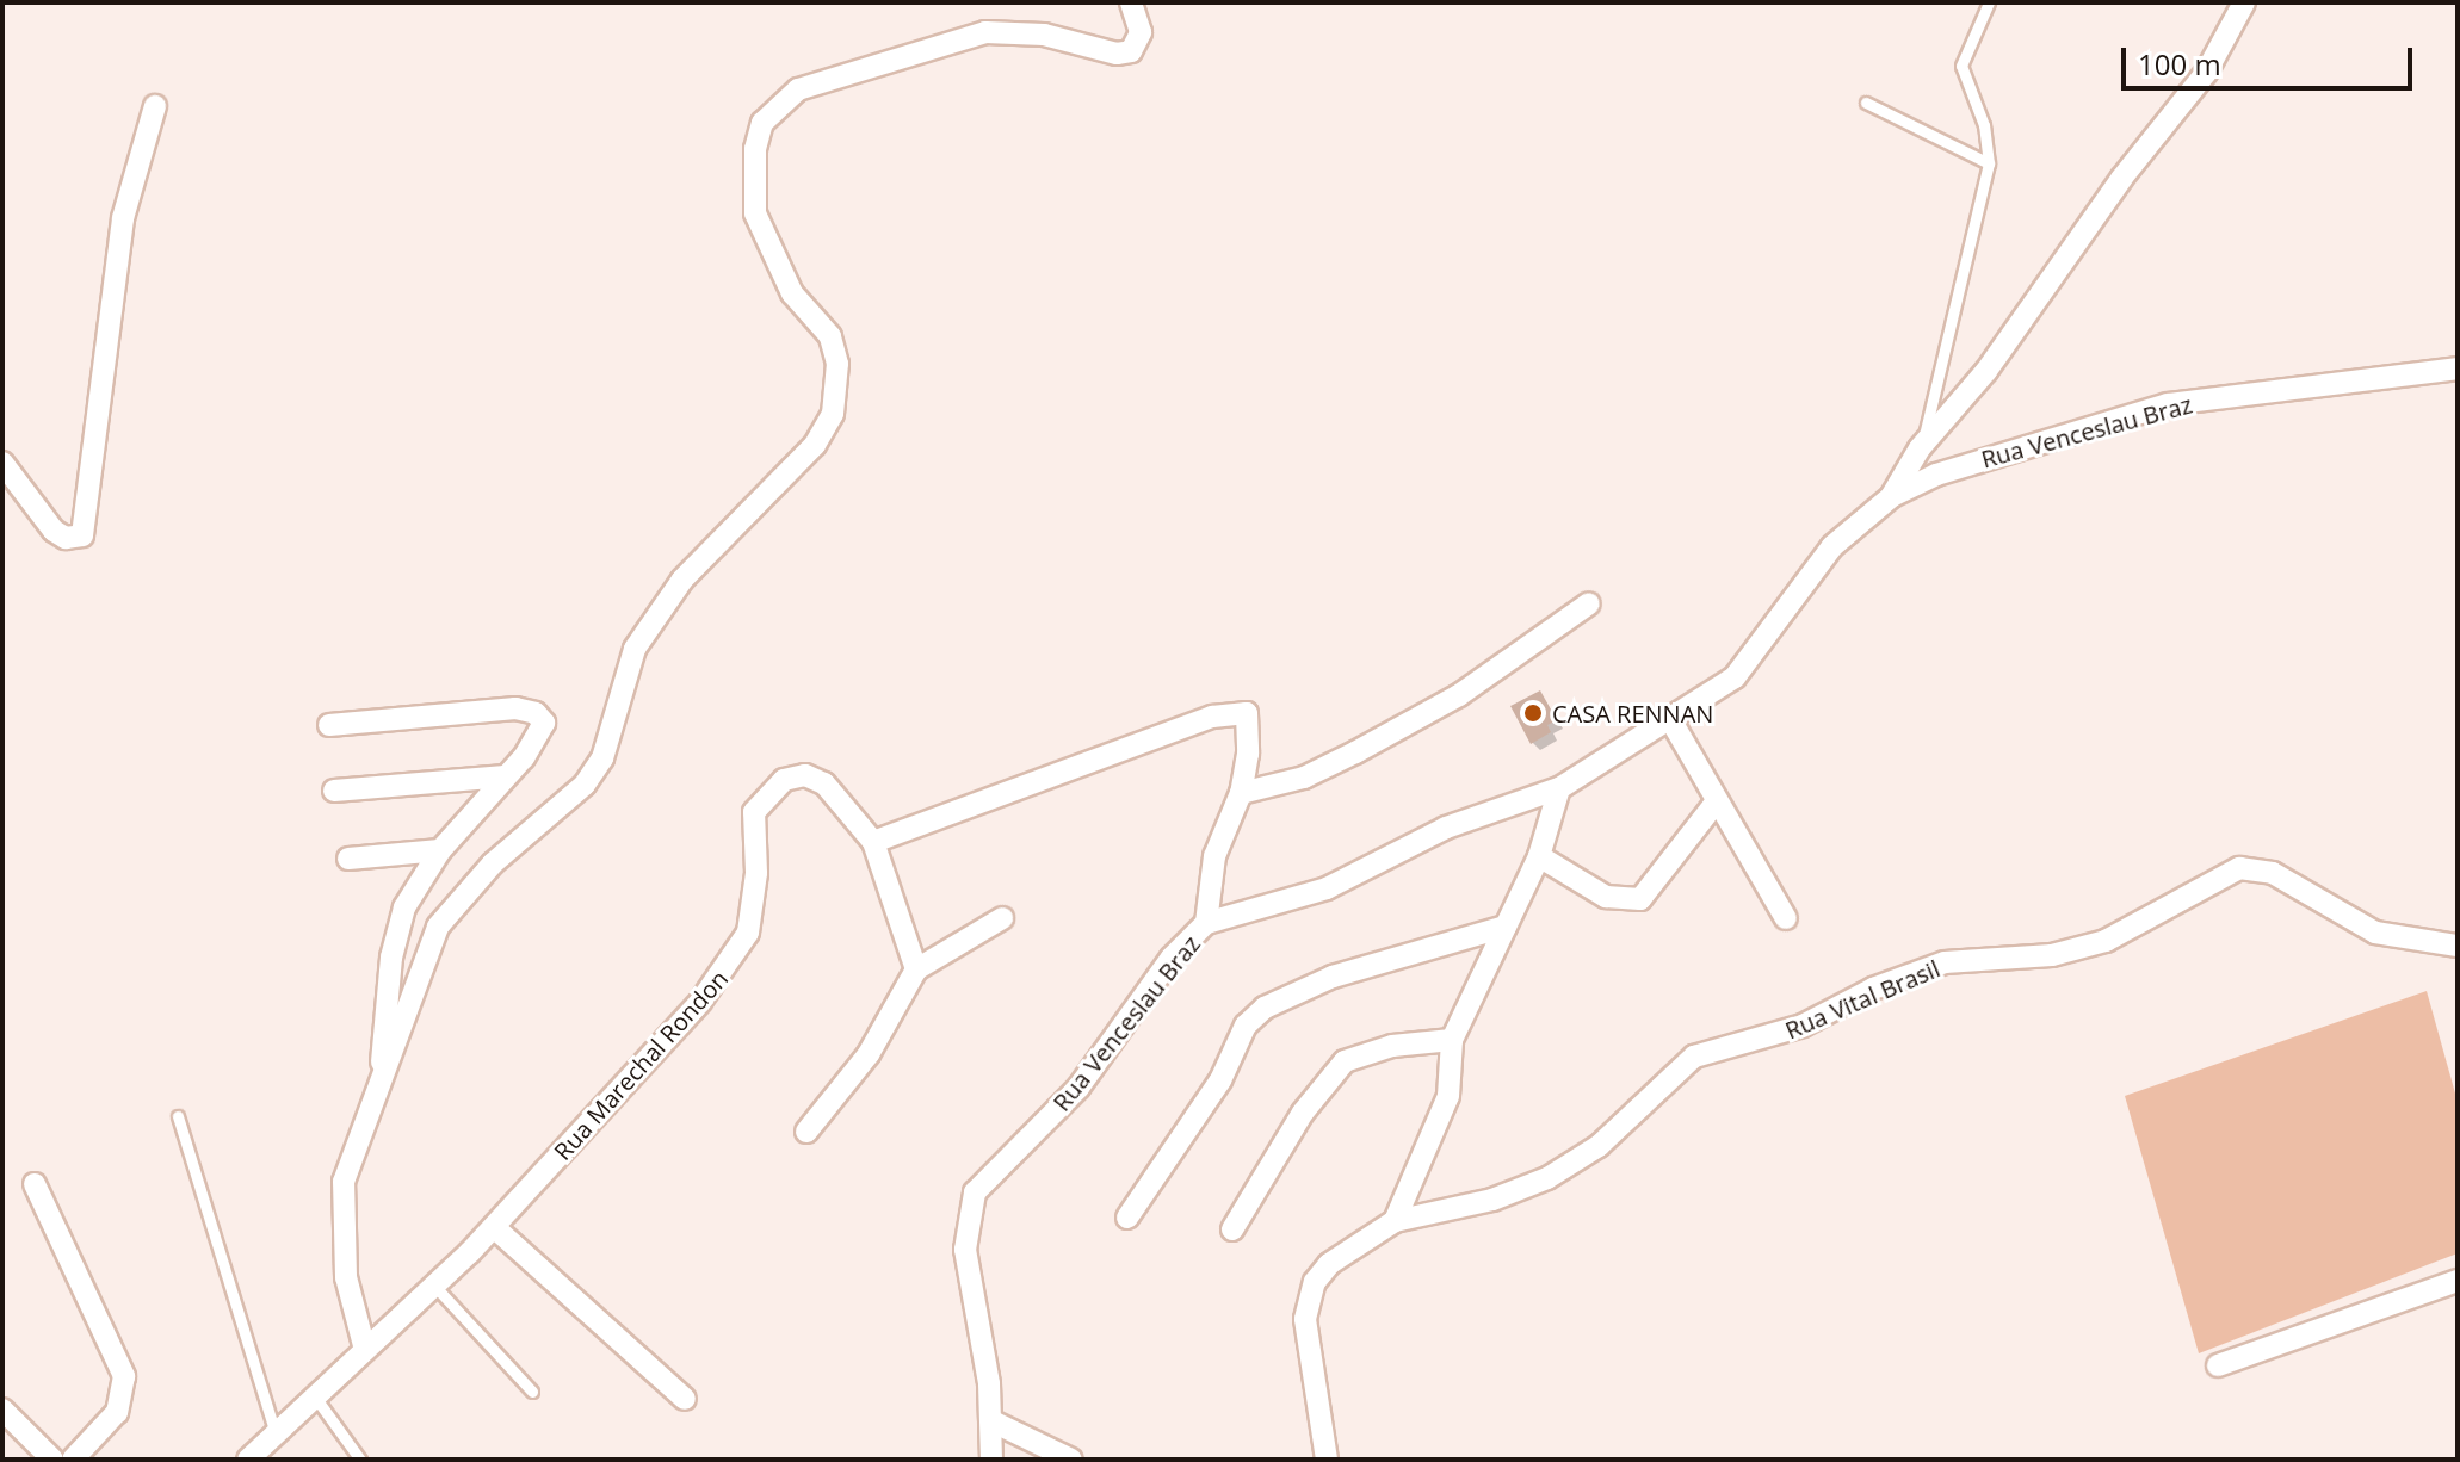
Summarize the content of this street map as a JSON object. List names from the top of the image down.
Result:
{
  "streets": {
    "street": ["Rua Venceslau Braz", "Rua Vital Brasil", "Rua Marechal Rondon"]
  },
  "places": ["CASA RENNAN"],
  "scale_bar": "100 m"
}
